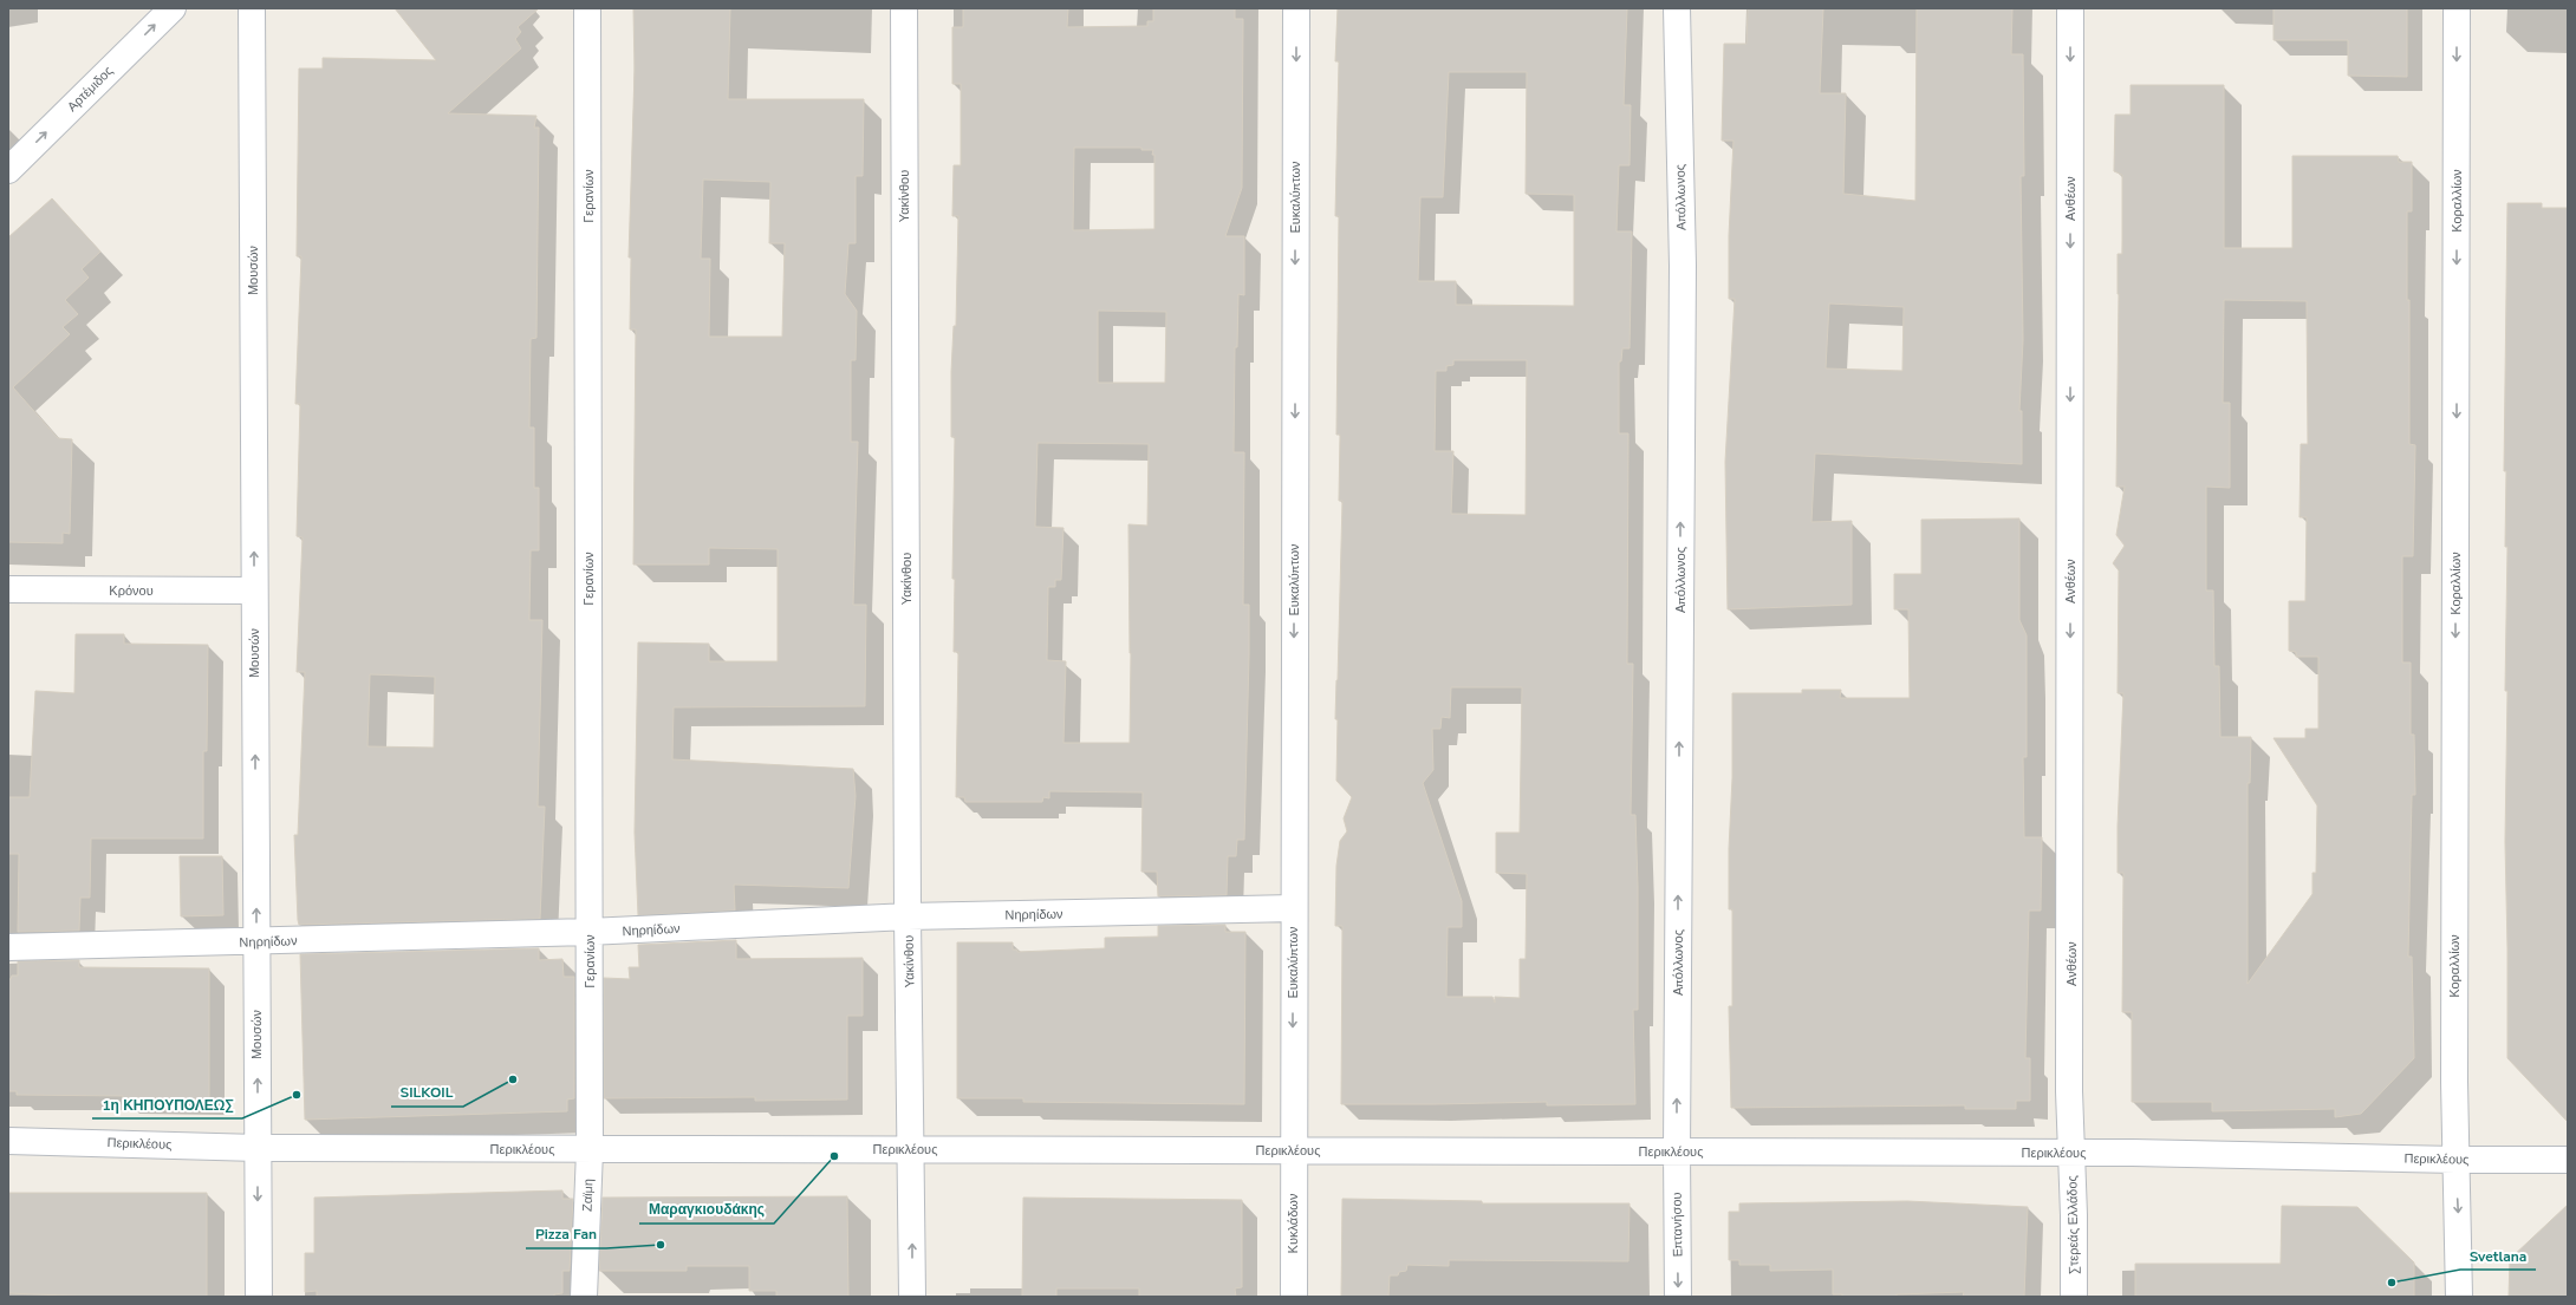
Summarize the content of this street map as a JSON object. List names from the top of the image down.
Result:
{
  "streets": {
    "street": [
      "Αρτέμιδος",
      "Γερανίων",
      "Υακίνθου",
      "Ευκαλύπτων",
      "Απόλλωνος",
      "Ανθέων",
      "Κοραλλίων",
      "Μουσών",
      "Κρόνου",
      "Νηρηίδων",
      "Περικλέους",
      "Ζαϊμη",
      "Κυκλάδων",
      "Επτανήσου",
      "Στερεάς Ελλάδος"
    ]
  },
  "crossings": [
    ["Γερανίων", "Νηρηίδων"],
    ["Γερανίων", "Περικλέους"],
    ["Γερανίων", "Ζαϊμη"],
    ["Υακίνθου", "Νηρηίδων"],
    ["Υακίνθου", "Περικλέους"],
    ["Ευκαλύπτων", "Νηρηίδων"],
    ["Ευκαλύπτων", "Περικλέους"],
    ["Ευκαλύπτων", "Κυκλάδων"],
    ["Απόλλωνος", "Περικλέους"],
    ["Απόλλωνος", "Επτανήσου"],
    ["Ανθέων", "Περικλέους"],
    ["Ανθέων", "Στερεάς Ελλάδος"],
    ["Κοραλλίων", "Περικλέους"],
    ["Μουσών", "Κρόνου"],
    ["Μουσών", "Νηρηίδων"],
    ["Μουσών", "Περικλέους"],
    ["Περικλέους", "Ζαϊμη"],
    ["Περικλέους", "Κυκλάδων"],
    ["Περικλέους", "Επτανήσου"],
    ["Περικλέους", "Στερεάς Ελλάδος"]
  ],
  "one_way": [
    "Αρτέμιδος",
    "Ευκαλύπτων",
    "Απόλλωνος",
    "Ανθέων",
    "Κοραλλίων",
    "Επτανήσου"
  ],
  "places": [
    "SILKOIL",
    "1η ΚΗΠΟΥΠΟΛΕΩΣ",
    "Μαραγκιουδάκης",
    "Pizza Fan",
    "Svetlana"
  ]
}
